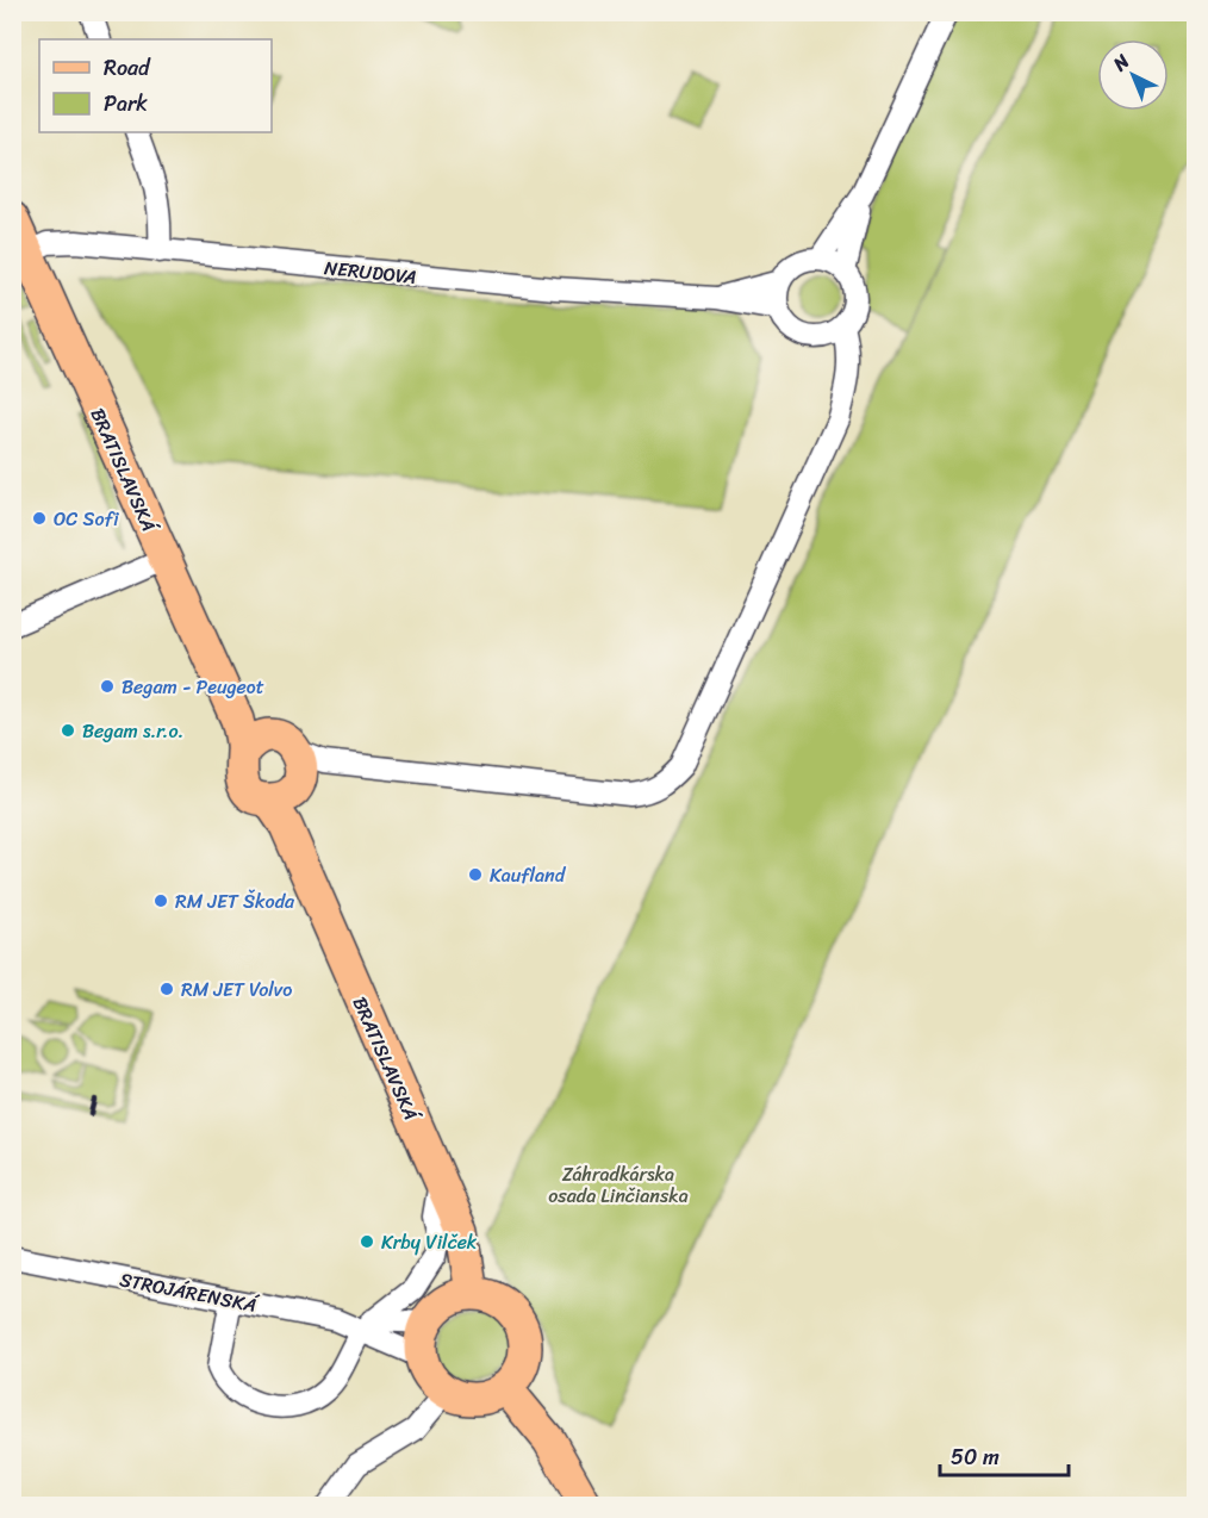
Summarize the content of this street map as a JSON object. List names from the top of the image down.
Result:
{
  "streets": {
    "main road": ["BRATISLAVSKÁ"],
    "street": ["NERUDOVA", "STROJÁRENSKÁ"]
  },
  "crossings": [
    ["NERUDOVA", "BRATISLAVSKÁ"]
  ],
  "parks": ["Záhradkárska osada Linčianska"],
  "places": [
    "OC Sofi",
    "Begam - Peugeot",
    "Begam s.r.o.",
    "Kaufland",
    "RM JET Škoda",
    "RM JET Volvo",
    "Krby Vilček"
  ],
  "legend": ["Road", "Park"],
  "scale_bar": "50 m",
  "north": "top left"
}
